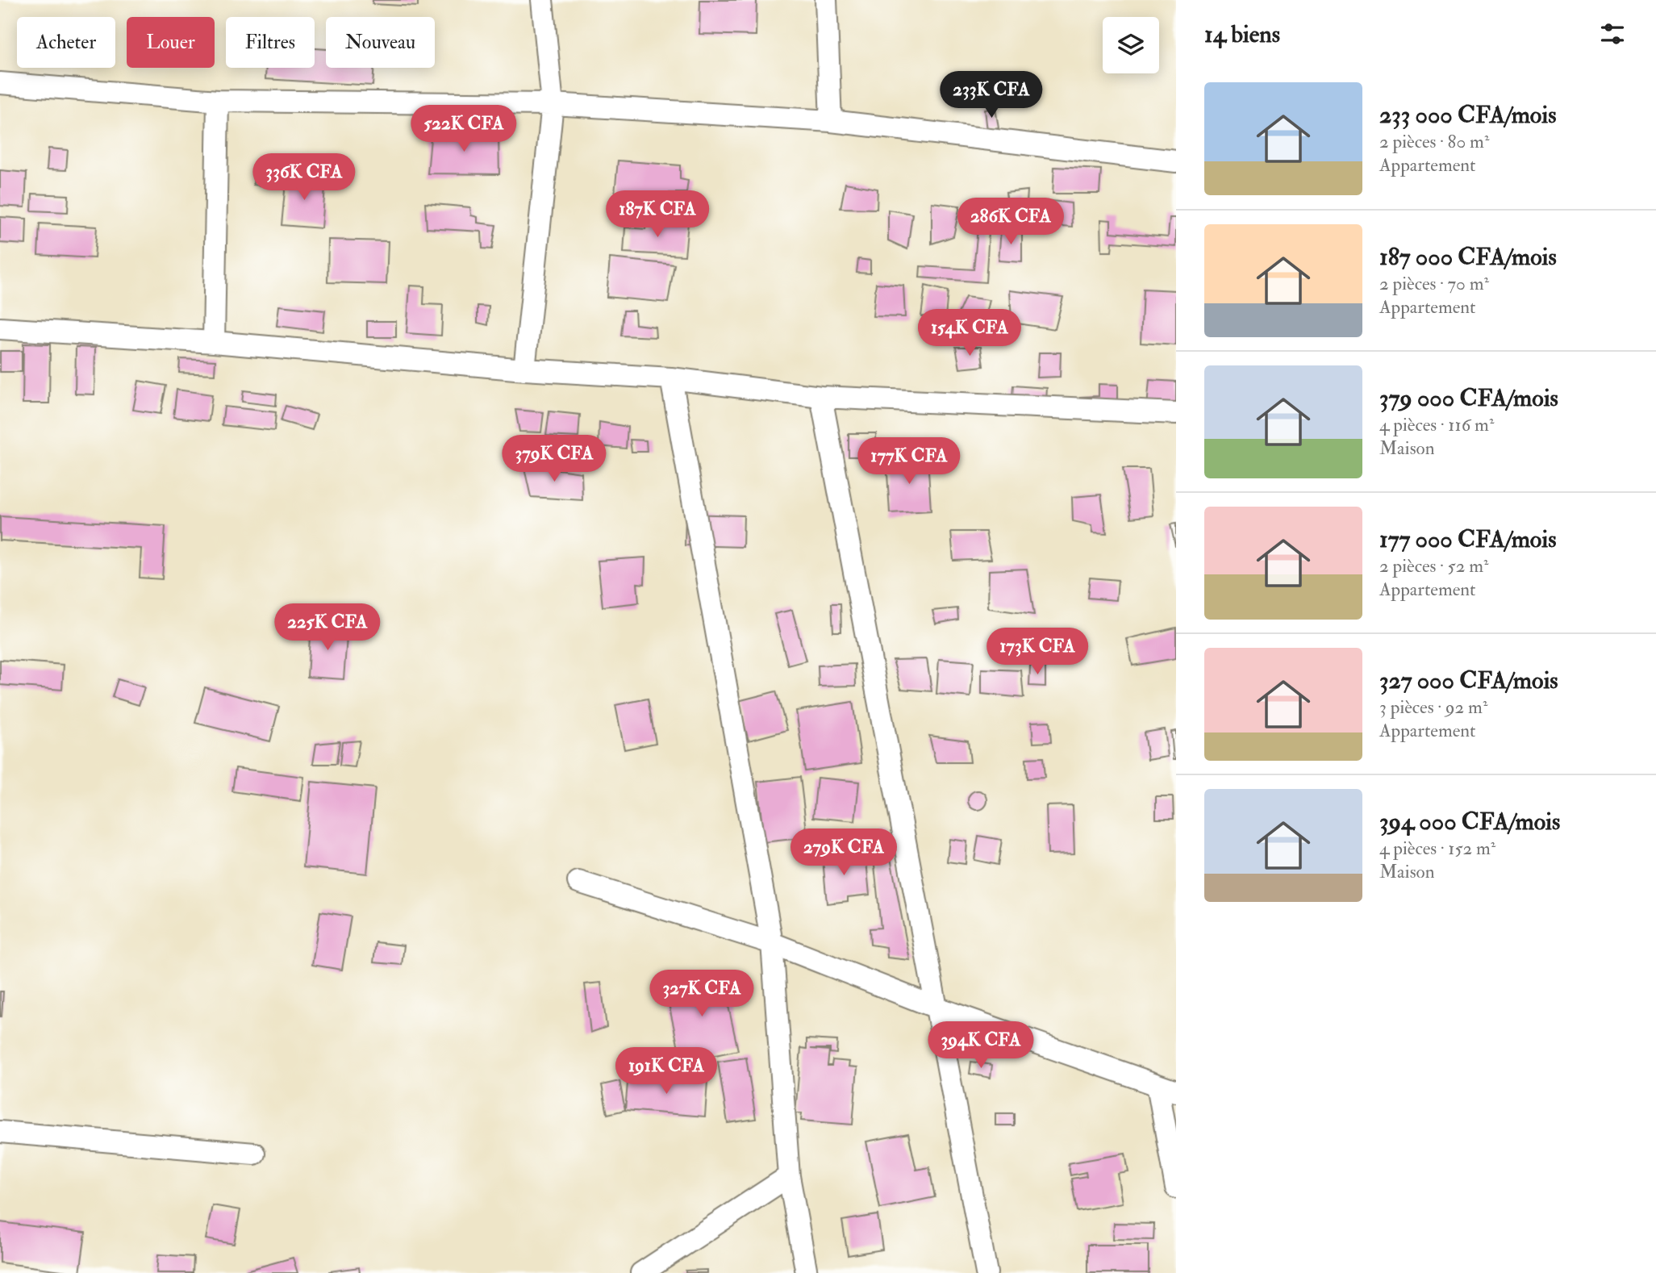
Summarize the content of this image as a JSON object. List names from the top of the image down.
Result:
{
  "page": {
    "heading": "14 biens",
    "chip": [
      "Acheter",
      "Louer",
      "Filtres",
      "Nouveau"
    ],
    "list": [
      {
        "name": "233 000 CFA/mois",
        "note": "2 pièces · 80 m² · Appartement"
      },
      {
        "name": "187 000 CFA/mois",
        "note": "2 pièces · 70 m² · Appartement"
      },
      {
        "name": "379 000 CFA/mois",
        "note": "4 pièces · 116 m² · Maison"
      },
      {
        "name": "177 000 CFA/mois",
        "note": "2 pièces · 52 m² · Appartement"
      },
      {
        "name": "327 000 CFA/mois",
        "note": "3 pièces · 92 m² · Appartement"
      },
      {
        "name": "394 000 CFA/mois",
        "note": "4 pièces · 152 m² · Maison"
      }
    ],
    "price": [
      "233K CFA",
      "522K CFA",
      "336K CFA",
      "187K CFA",
      "286K CFA",
      "154K CFA",
      "379K CFA",
      "177K CFA",
      "225K CFA",
      "173K CFA",
      "279K CFA",
      "327K CFA",
      "394K CFA",
      "191K CFA"
    ]
  }
}
